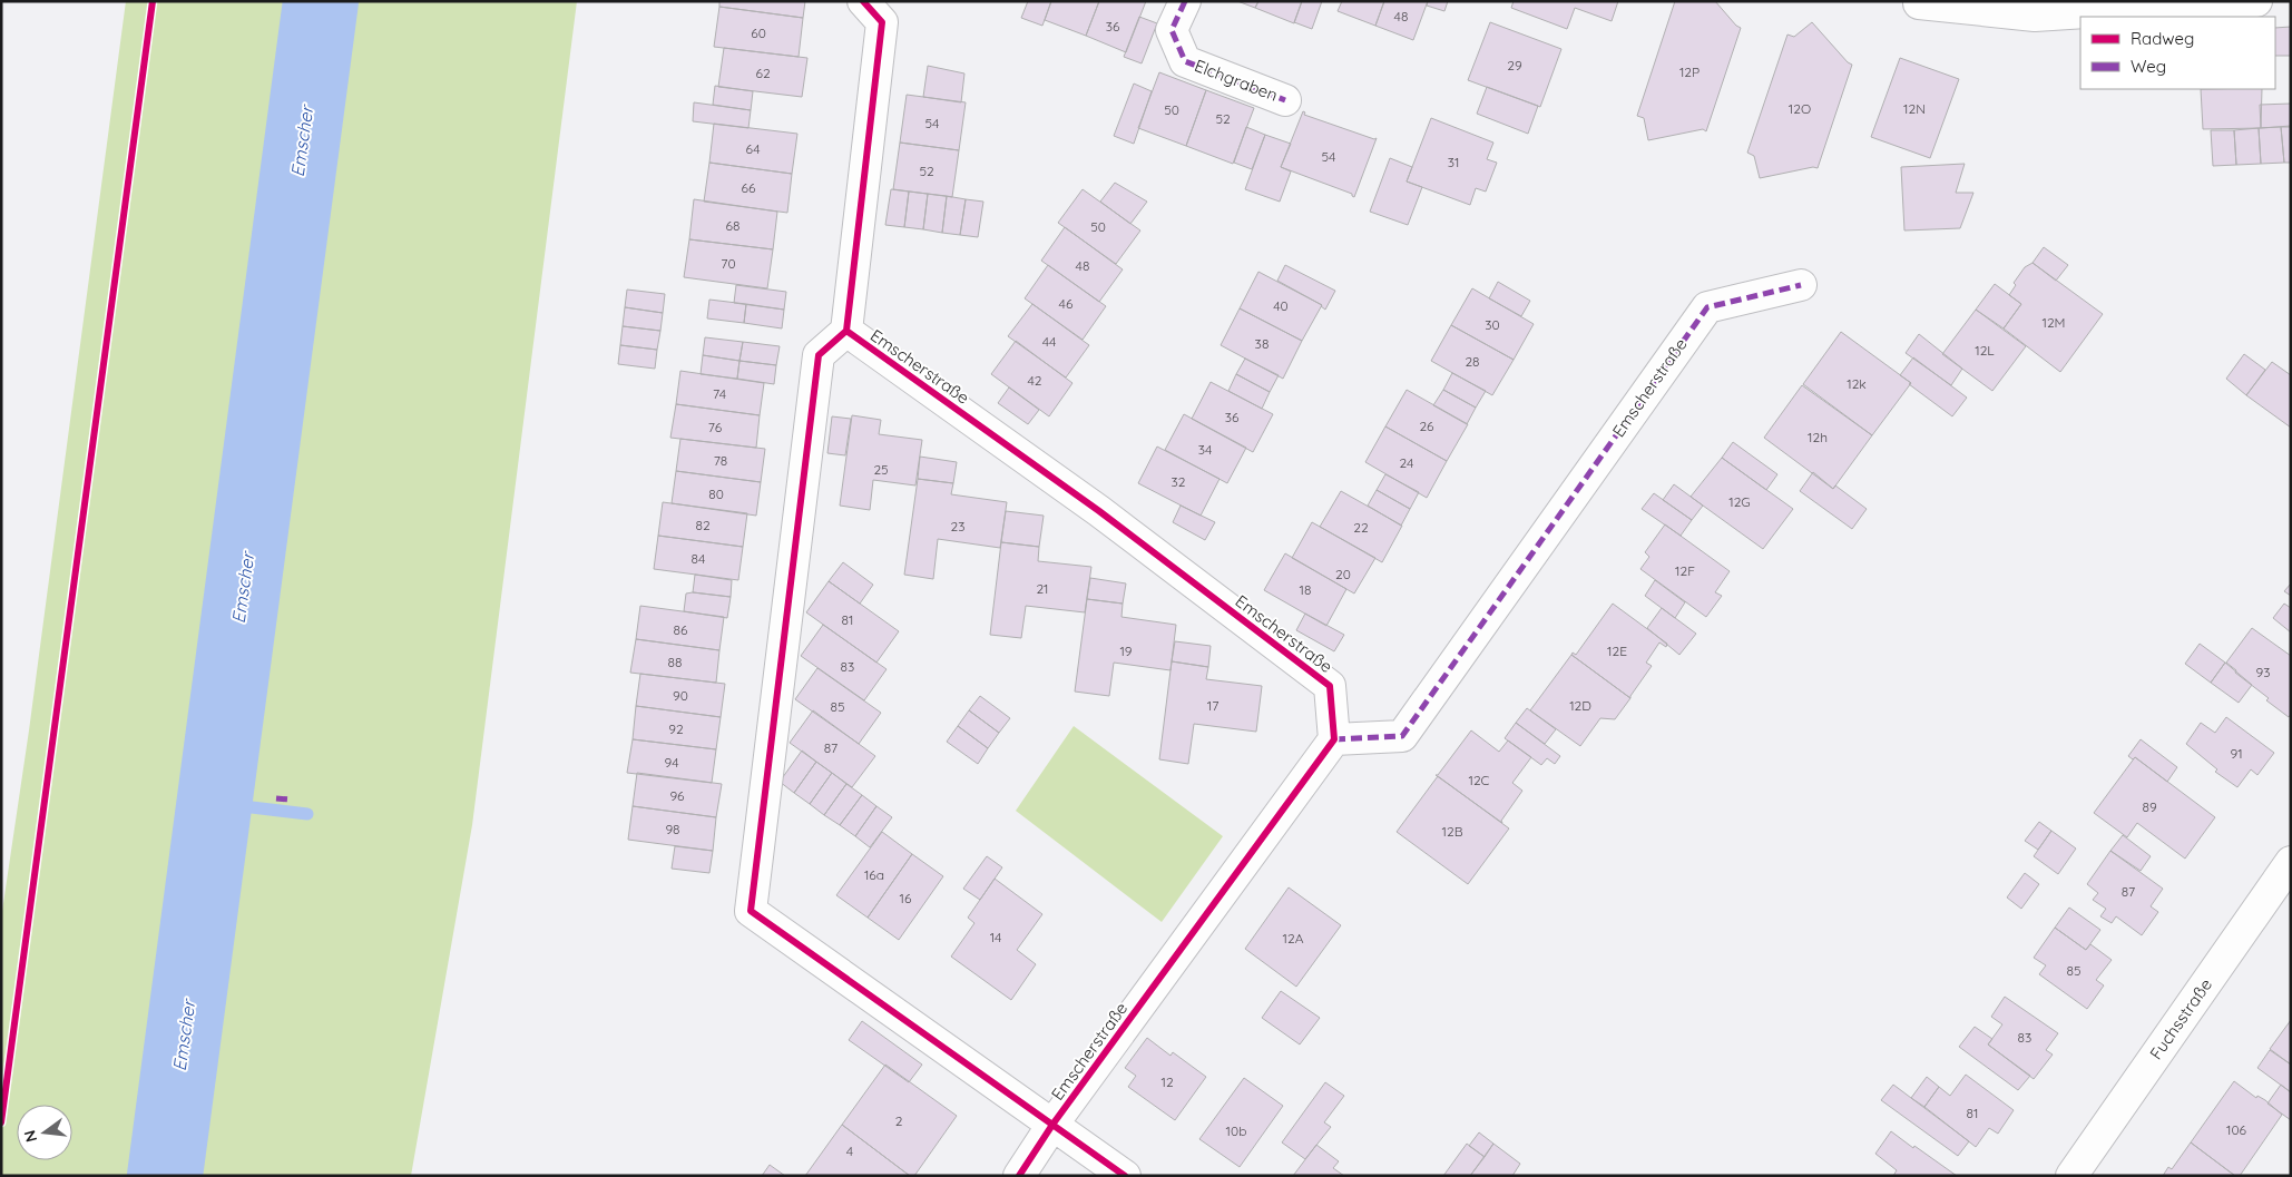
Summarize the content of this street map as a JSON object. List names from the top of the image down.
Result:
{
  "streets": {
    "street": ["Elchgraben", "Emscherstraße", "Fuchsstraße"]
  },
  "water": ["Emscher"],
  "house_numbers": [
    "48",
    "36",
    "60",
    "29",
    "12P",
    "62",
    "12O",
    "12N",
    "50",
    "52",
    "54",
    "64",
    "54",
    "31",
    "52",
    "66",
    "68",
    "50",
    "70",
    "48",
    "46",
    "40",
    "12M",
    "30",
    "44",
    "38",
    "12L",
    "28",
    "42",
    "12k",
    "74",
    "36",
    "26",
    "76",
    "12h",
    "34",
    "78",
    "24",
    "25",
    "32",
    "80",
    "12G",
    "82",
    "23",
    "22",
    "84",
    "12F",
    "20",
    "21",
    "18",
    "81",
    "86",
    "19",
    "12E",
    "88",
    "83",
    "93",
    "90",
    "17",
    "12D",
    "85",
    "92",
    "87",
    "91",
    "94",
    "12C",
    "96",
    "89",
    "98",
    "12B",
    "16a",
    "87",
    "16",
    "14",
    "12A",
    "85",
    "83",
    "12",
    "81",
    "2",
    "106",
    "10b",
    "4"
  ],
  "legend": ["Radweg", "Weg"],
  "north": "left"
}
